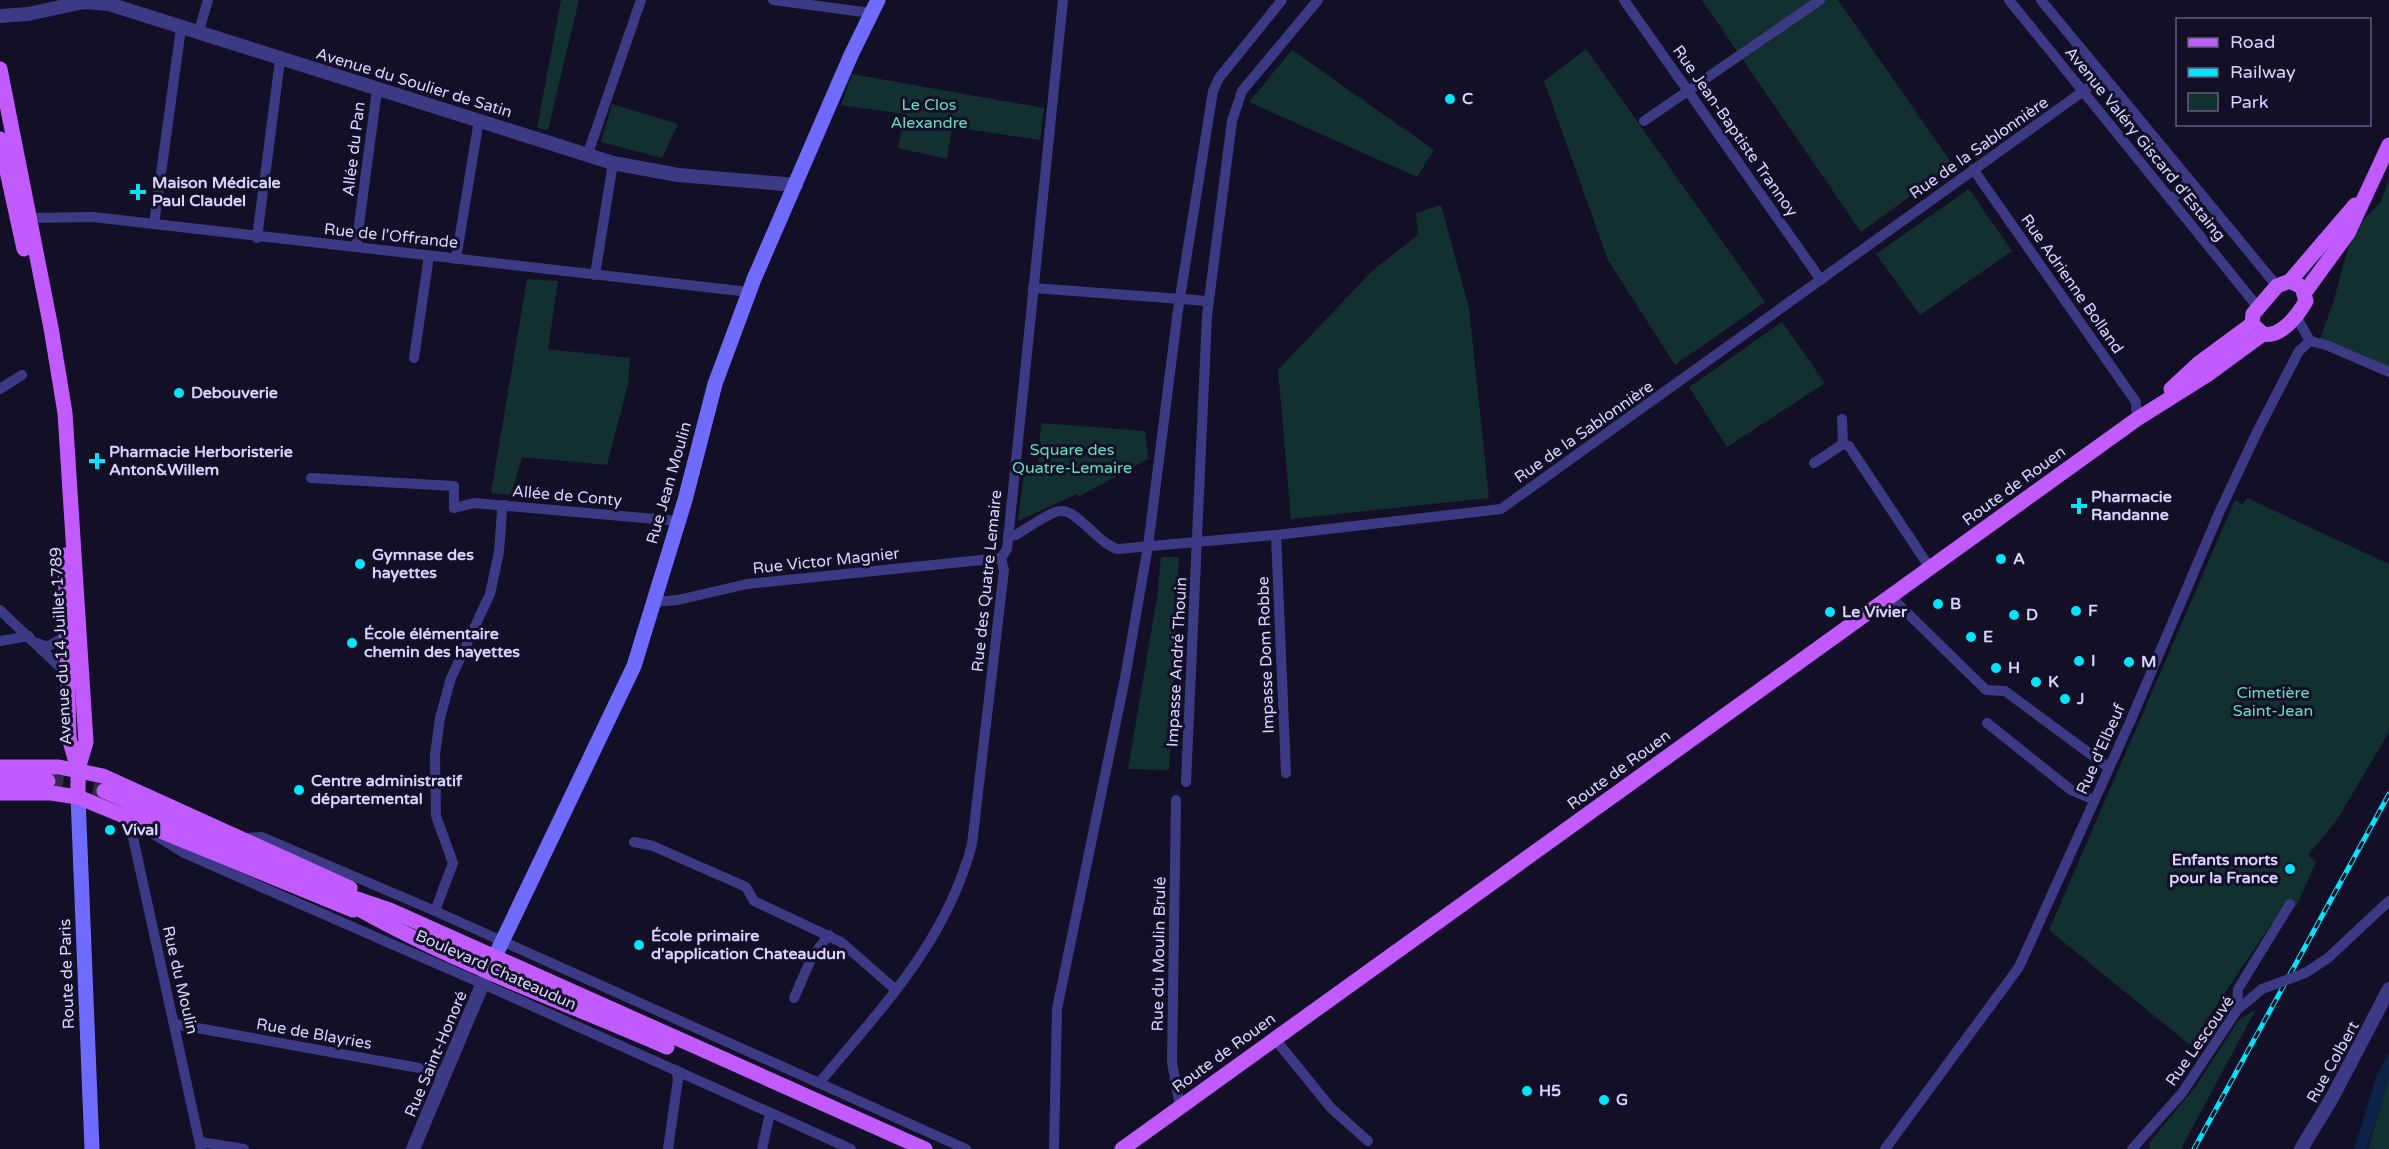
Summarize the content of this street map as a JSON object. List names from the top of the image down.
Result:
{
  "streets": {
    "main road": [
      "Rue Jean Moulin",
      "Route de Rouen",
      "Avenue du 14 Juillet 1789",
      "Boulevard Chateaudun",
      "Route de Paris"
    ],
    "street": [
      "Avenue du Soulier de Satin",
      "Rue Jean-Baptiste Trannoy",
      "Avenue Valéry Giscard d'Estaing",
      "Rue de la Sablonnière",
      "Allée du Pan",
      "Rue de l'Offrande",
      "Rue Adrienne Bolland",
      "Allée de Conty",
      "Rue Victor Magnier",
      "Rue des Quatre Lemaire",
      "Impasse Dom Robbe",
      "Impasse André Thouin",
      "Rue d'Elbeuf",
      "Rue du Moulin Brulé",
      "Rue du Moulin",
      "Rue de Blayries",
      "Rue Lescouvé",
      "Rue Saint-Honoré",
      "Rue Colbert"
    ]
  },
  "crossings": [
    ["Avenue du Soulier de Satin", "Allée du Pan"],
    ["Avenue du Soulier de Satin", "Rue Jean Moulin"],
    ["Rue Jean-Baptiste Trannoy", "Rue de la Sablonnière"],
    ["Avenue Valéry Giscard d'Estaing", "Rue de la Sablonnière"],
    ["Rue de la Sablonnière", "Rue Adrienne Bolland"],
    ["Rue de la Sablonnière", "Rue des Quatre Lemaire"],
    ["Rue de la Sablonnière", "Impasse Dom Robbe"],
    ["Rue de la Sablonnière", "Impasse André Thouin"],
    ["Allée du Pan", "Rue de l'Offrande"],
    ["Rue de l'Offrande", "Rue Jean Moulin"],
    ["Rue de l'Offrande", "Avenue du 14 Juillet 1789"],
    ["Rue Adrienne Bolland", "Route de Rouen"],
    ["Rue Jean Moulin", "Allée de Conty"],
    ["Rue Jean Moulin", "Rue Victor Magnier"],
    ["Rue Jean Moulin", "Boulevard Chateaudun"],
    ["Rue Jean Moulin", "Rue Saint-Honoré"],
    ["Route de Rouen", "Rue du Moulin Brulé"],
    ["Rue Victor Magnier", "Rue des Quatre Lemaire"],
    ["Rue des Quatre Lemaire", "Boulevard Chateaudun"],
    ["Boulevard Chateaudun", "Rue du Moulin"],
    ["Boulevard Chateaudun", "Rue Saint-Honoré"],
    ["Rue du Moulin", "Rue de Blayries"],
    ["Rue de Blayries", "Rue Saint-Honoré"]
  ],
  "parks": ["Le Clos Alexandre", "Square des Quatre-Lemaire", "Cimetière Saint-Jean"],
  "places": {
    "other": [
      "C",
      "Debouverie",
      "A",
      "Gymnase des hayettes",
      "B",
      "F",
      "Le Vivier",
      "D",
      "E",
      "École élémentaire chemin des hayettes",
      "I",
      "M",
      "H",
      "K",
      "J",
      "Centre administratif départemental",
      "Vival",
      "Enfants morts pour la France",
      "École primaire d'application Chateaudun",
      "H5",
      "G"
    ],
    "health": ["Maison Médicale Paul Claudel", "Pharmacie Herboristerie Anton&Willem", "Pharmacie Randanne"]
  },
  "legend": ["Road", "Railway", "Park"]
}
